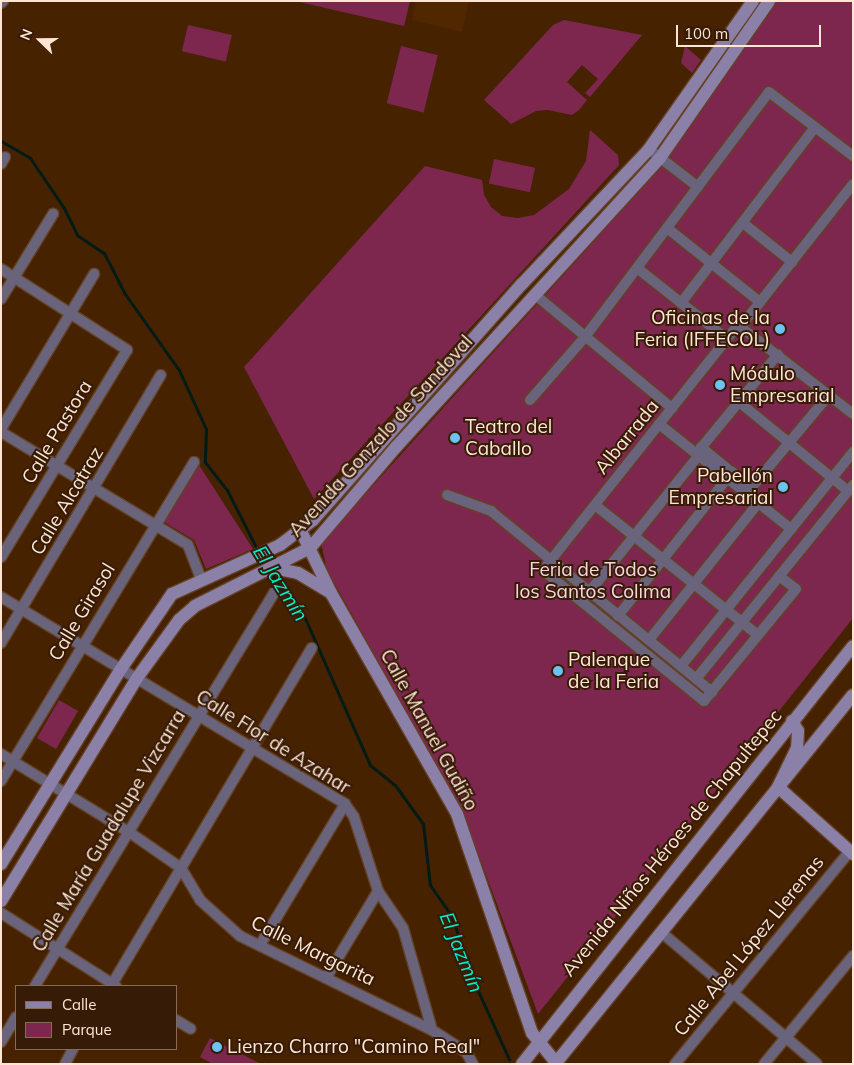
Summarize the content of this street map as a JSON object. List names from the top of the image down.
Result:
{
  "streets": {
    "main road": ["Avenida Gonzalo de Sandoval", "Calle Manuel Gudiño", "Avenida Niños Héroes de Chapultepec"],
    "street": [
      "Calle Pastora",
      "Albarrada",
      "Calle Alcatraz",
      "Calle Girasol",
      "Calle Flor de Azahar",
      "Calle María Guadalupe Vizcarra",
      "Calle Abel López Llerenas",
      "Calle Margarita"
    ]
  },
  "crossings": [
    ["Avenida Gonzalo de Sandoval", "Calle Manuel Gudiño"],
    ["Avenida Gonzalo de Sandoval", "Calle Flor de Azahar"],
    ["Avenida Gonzalo de Sandoval", "Calle Margarita"],
    ["Calle Alcatraz", "Calle Flor de Azahar"],
    ["Calle Girasol", "Calle Flor de Azahar"],
    ["Calle Girasol", "Calle Margarita"],
    ["Calle Manuel Gudiño", "Avenida Niños Héroes de Chapultepec"],
    ["Calle Flor de Azahar", "Calle María Guadalupe Vizcarra"],
    ["Calle Flor de Azahar", "Calle Margarita"],
    ["Calle María Guadalupe Vizcarra", "Calle Margarita"]
  ],
  "water": ["El Jazmín"],
  "parks": ["Feria de Todos los Santos Colima"],
  "places": [
    "Oficinas de la Feria (IFFECOL)",
    "Módulo Empresarial",
    "Teatro del Caballo",
    "Pabellón Empresarial",
    "Palenque de la Feria",
    "Lienzo Charro \"Camino Real\""
  ],
  "legend": ["Calle", "Parque"],
  "scale_bar": "100 m",
  "north": "left"
}
